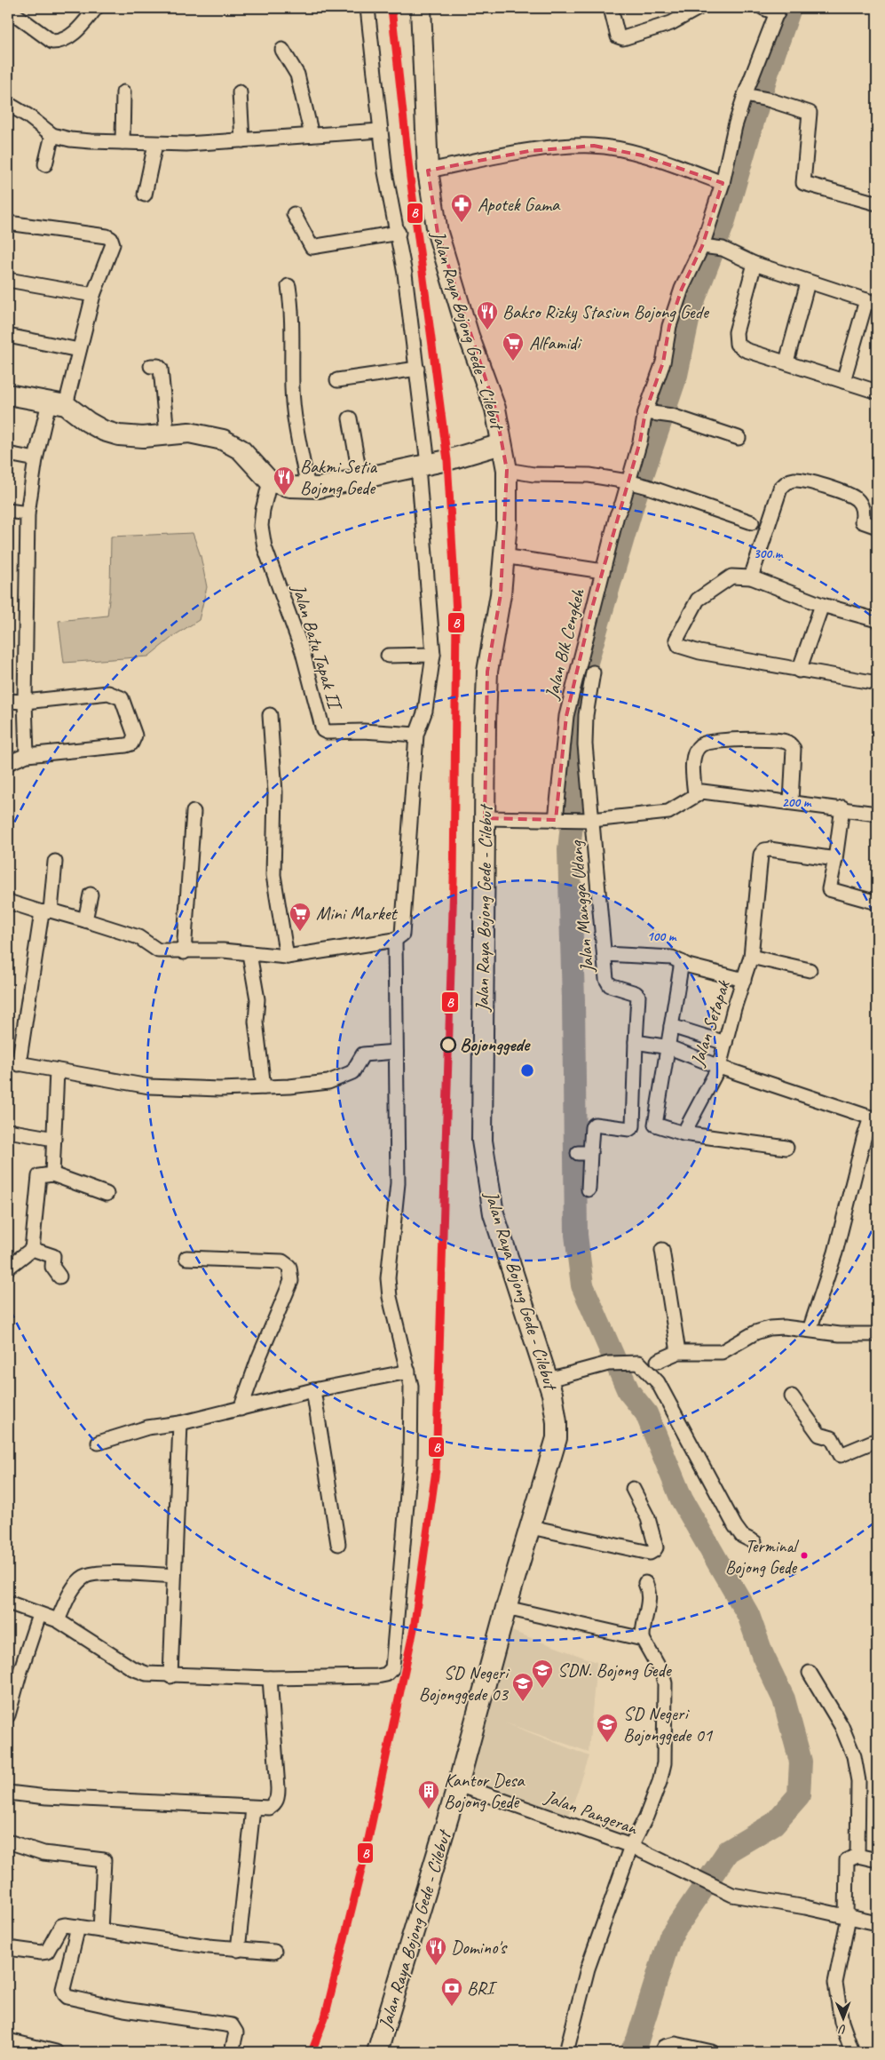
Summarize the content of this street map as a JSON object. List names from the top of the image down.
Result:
{
  "streets": {
    "main road": ["Jalan Raya Bojong Gede - Cilebut"],
    "street": [
      "Jalan Blk Cengkeh",
      "Jalan Batu Tapak II",
      "Jalan Mangga Udang",
      "Jalan Setapak",
      "Jalan Pangeran"
    ]
  },
  "crossings": [
    ["Jalan Raya Bojong Gede - Cilebut", "Jalan Pangeran"]
  ],
  "places": {
    "pharmacy": ["Apotek Gama"],
    "restaurant": ["Bakso Rizky Stasiun Bojong Gede", "Bakmi Setia Bojong Gede", "Domino's"],
    "supermarket": ["Alfamidi", "Mini Market"],
    "other": ["Bojonggede", "Terminal Bojong Gede"],
    "school or university": ["SDN. Bojong Gede", "SD Negeri Bojonggede 03", "SD Negeri Bojonggede 01"],
    "building": ["Kantor Desa Bojong Gede"],
    "bank": ["BRI"]
  },
  "lines": ["transit line B"],
  "north": "bottom",
  "rings": ["300 m", "200 m", "100 m"]
}
